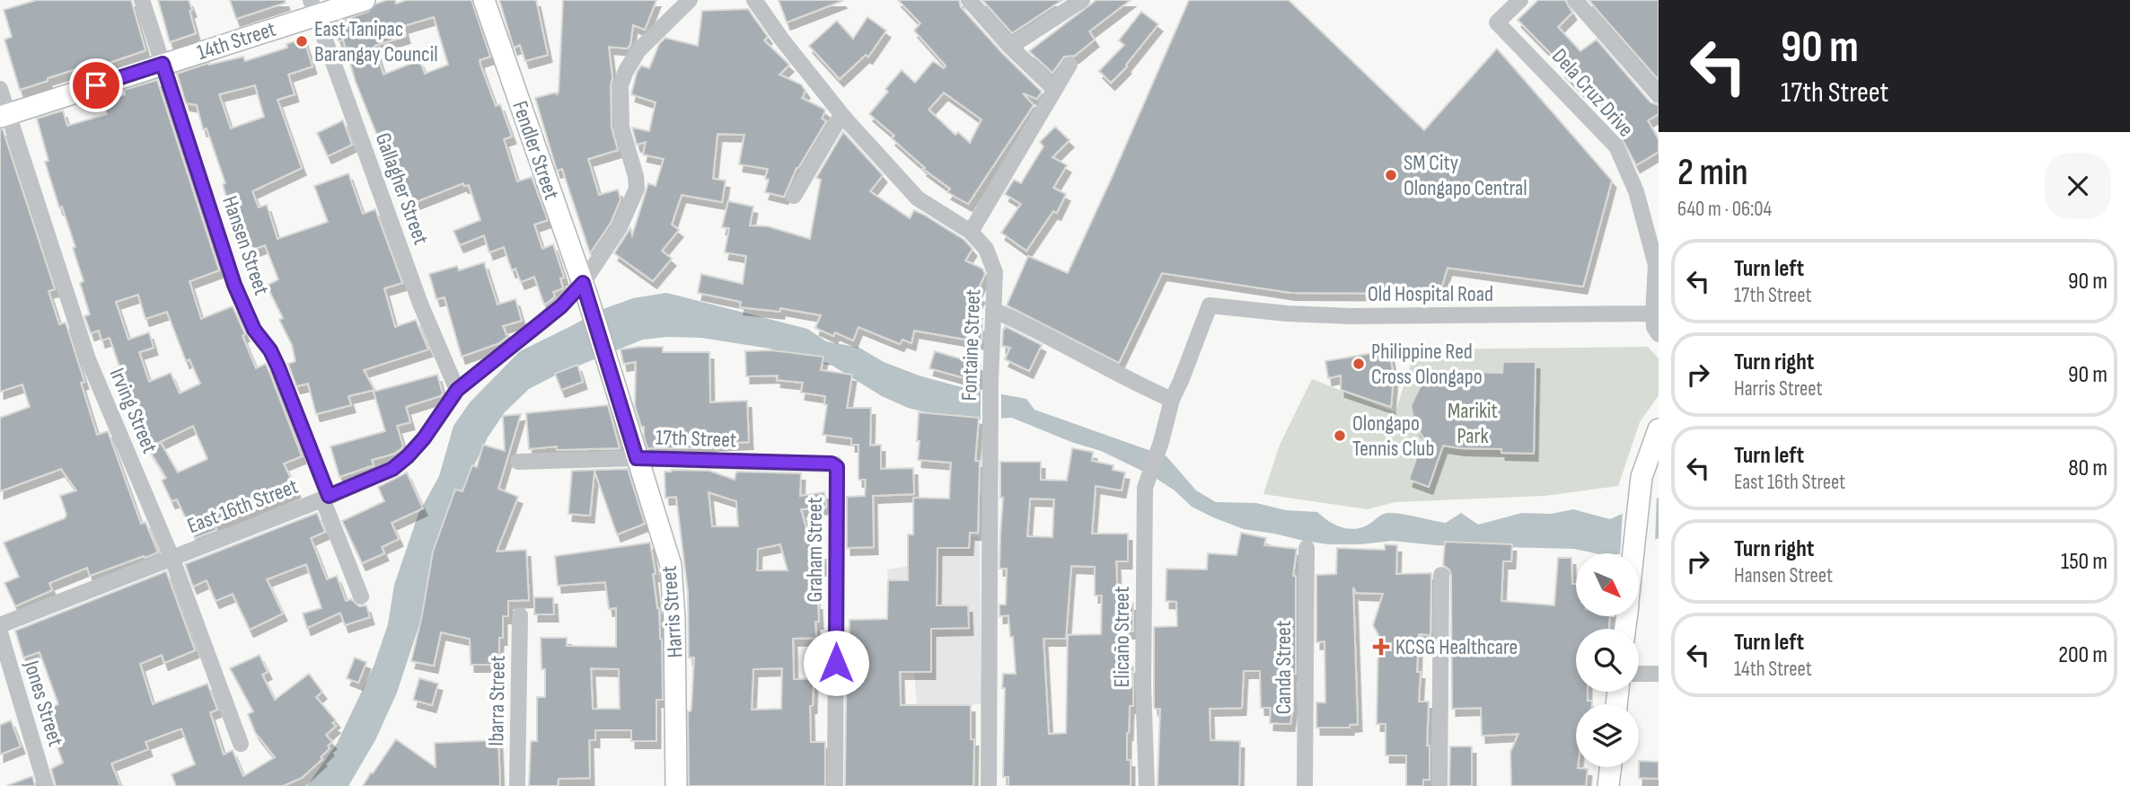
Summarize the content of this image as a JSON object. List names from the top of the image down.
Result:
{
  "streets": {
    "main road": ["14th Street", "Fendler Street", "Harris Street"],
    "street": [
      "Dela Cruz Drive",
      "Gallagher Street",
      "Hansen Street",
      "Old Hospital Road",
      "Fontaine Street",
      "Irving Street",
      "17th Street",
      "East 16th Street",
      "Graham Street",
      "Elicaño Street",
      "Canda Street",
      "Ibarra Street",
      "Jones Street"
    ]
  },
  "crossings": [
    ["14th Street", "Gallagher Street"],
    ["14th Street", "Hansen Street"],
    ["14th Street", "Irving Street"],
    ["Dela Cruz Drive", "Old Hospital Road"],
    ["Fendler Street", "East 16th Street"],
    ["Fendler Street", "Harris Street"],
    ["Gallagher Street", "East 16th Street"],
    ["Hansen Street", "East 16th Street"],
    ["Old Hospital Road", "Elicaño Street"],
    ["Irving Street", "East 16th Street"],
    ["17th Street", "Graham Street"],
    ["17th Street", "Harris Street"],
    ["East 16th Street", "Harris Street"]
  ],
  "parks": ["Marikit Park"],
  "places": {
    "other": [
      "East Tanipac Barangay Council",
      "SM City Olongapo Central",
      "Philippine Red Cross Olongapo",
      "Olongapo Tennis Club"
    ],
    "health": ["KCSG Healthcare"]
  },
  "north": "bottom right",
  "page": {
    "turn": ["90 m", "17th Street"],
    "heading": ["2 min", "640 m · 06:04"],
    "list": [
      {
        "name": "Turn left",
        "note": "17th Street",
        "value": "90 m"
      },
      {
        "name": "Turn right",
        "note": "Harris Street",
        "value": "90 m"
      },
      {
        "name": "Turn left",
        "note": "East 16th Street",
        "value": "80 m"
      },
      {
        "name": "Turn right",
        "note": "Hansen Street",
        "value": "150 m"
      },
      {
        "name": "Turn left",
        "note": "14th Street",
        "value": "200 m"
      }
    ]
  }
}
